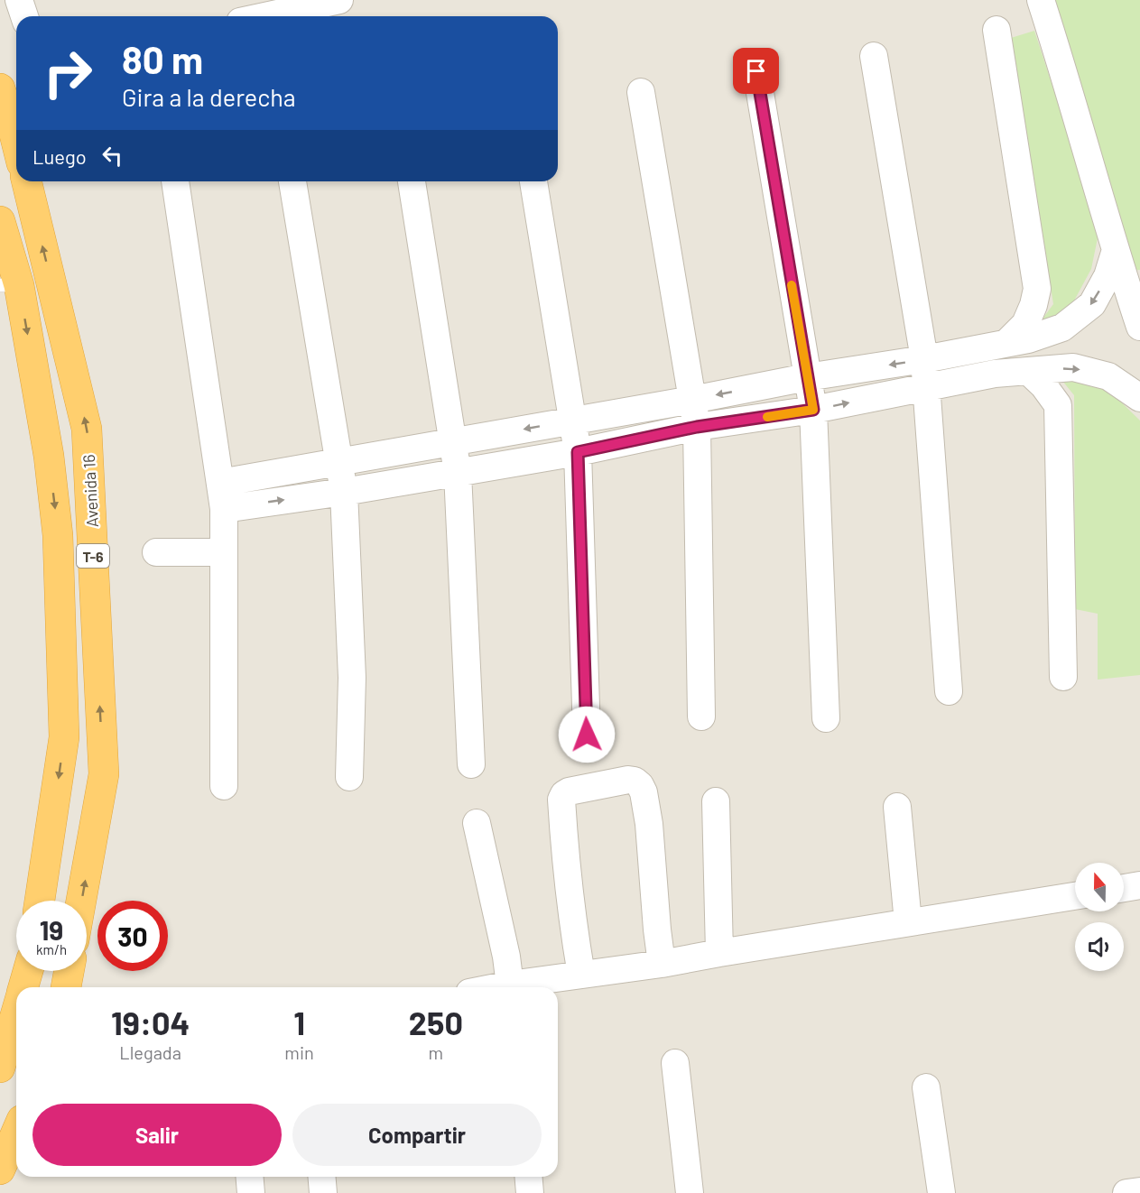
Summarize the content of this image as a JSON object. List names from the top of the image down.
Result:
{
  "streets": {
    "highway": ["Avenida 16", "T-6"]
  },
  "north": "top",
  "page": {
    "turn": ["80 m", "Gira a la derecha"],
    "then": "Luego",
    "speed": "19 km/h",
    "limit": "30",
    "eta": [
      "19:04",
      "Llegada",
      "1",
      "min",
      "250",
      "m"
    ],
    "buttons": ["Salir", "Compartir"]
  }
}
